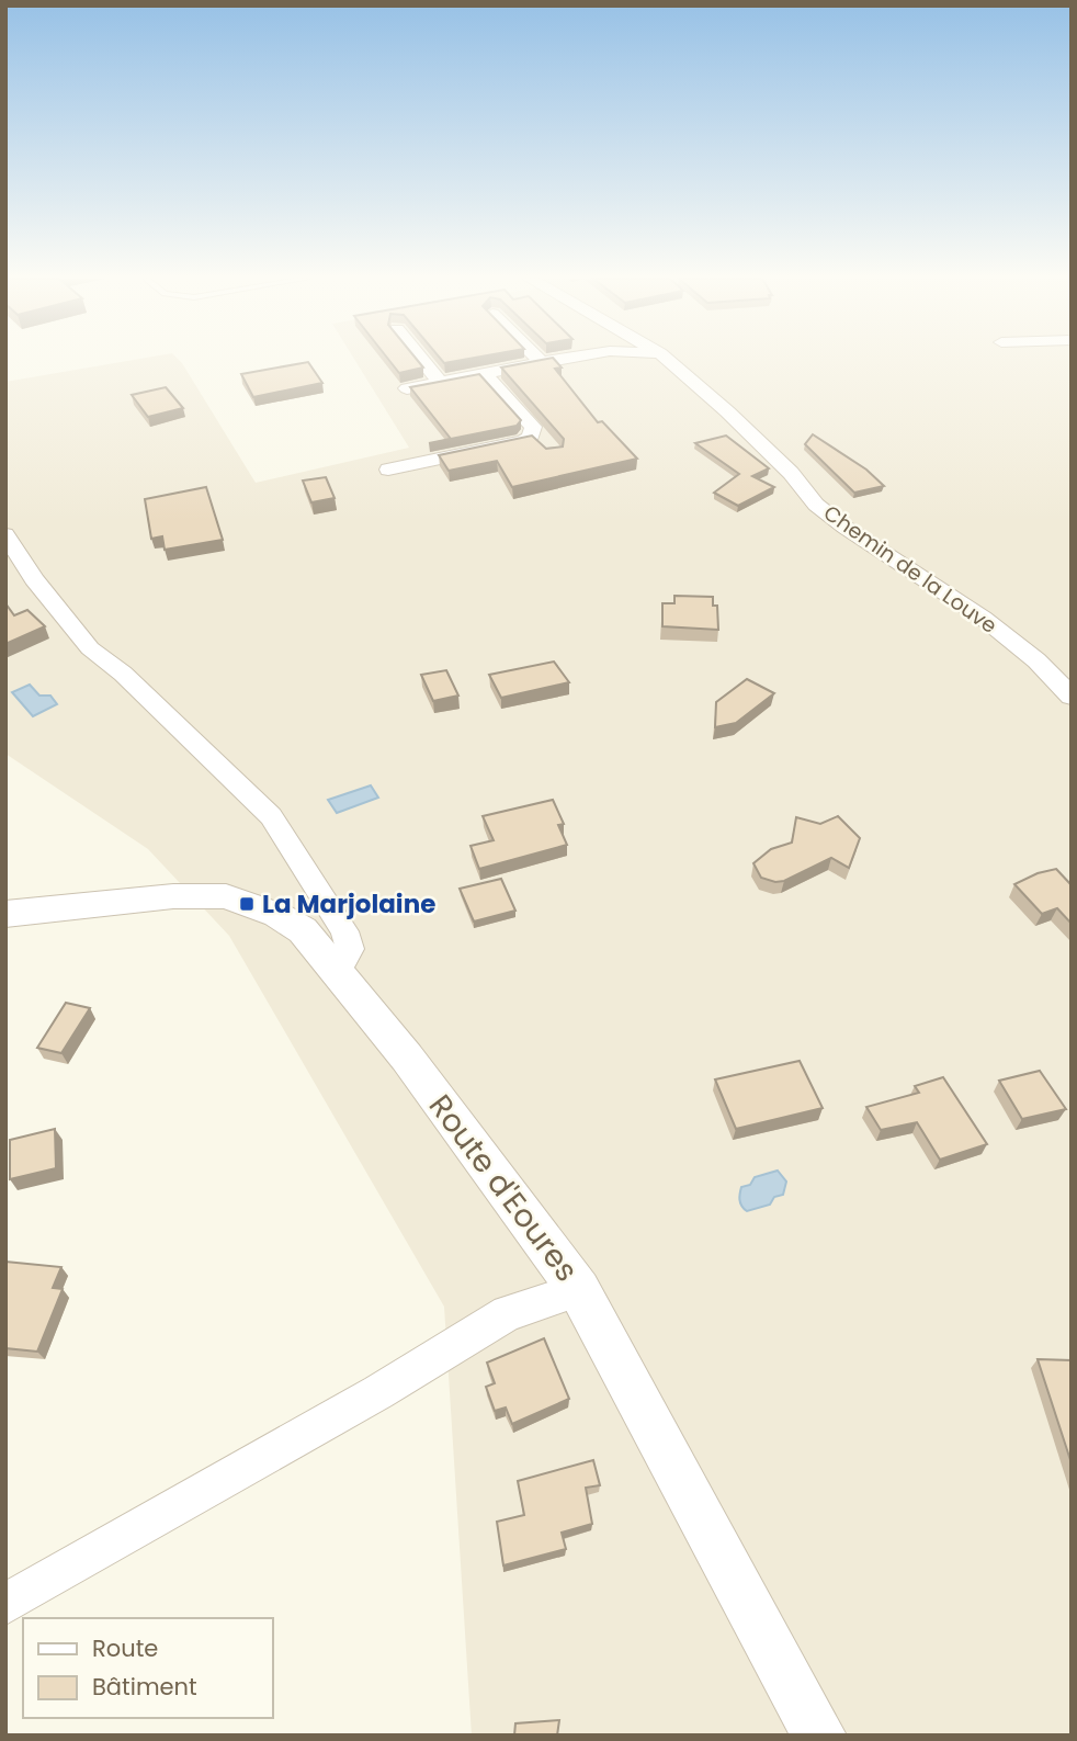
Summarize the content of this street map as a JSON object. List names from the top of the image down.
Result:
{
  "streets": {
    "street": ["Chemin de la Louve", "Route d'Eoures"]
  },
  "places": {
    "transit": ["La Marjolaine"]
  },
  "legend": ["Route", "Bâtiment"]
}
